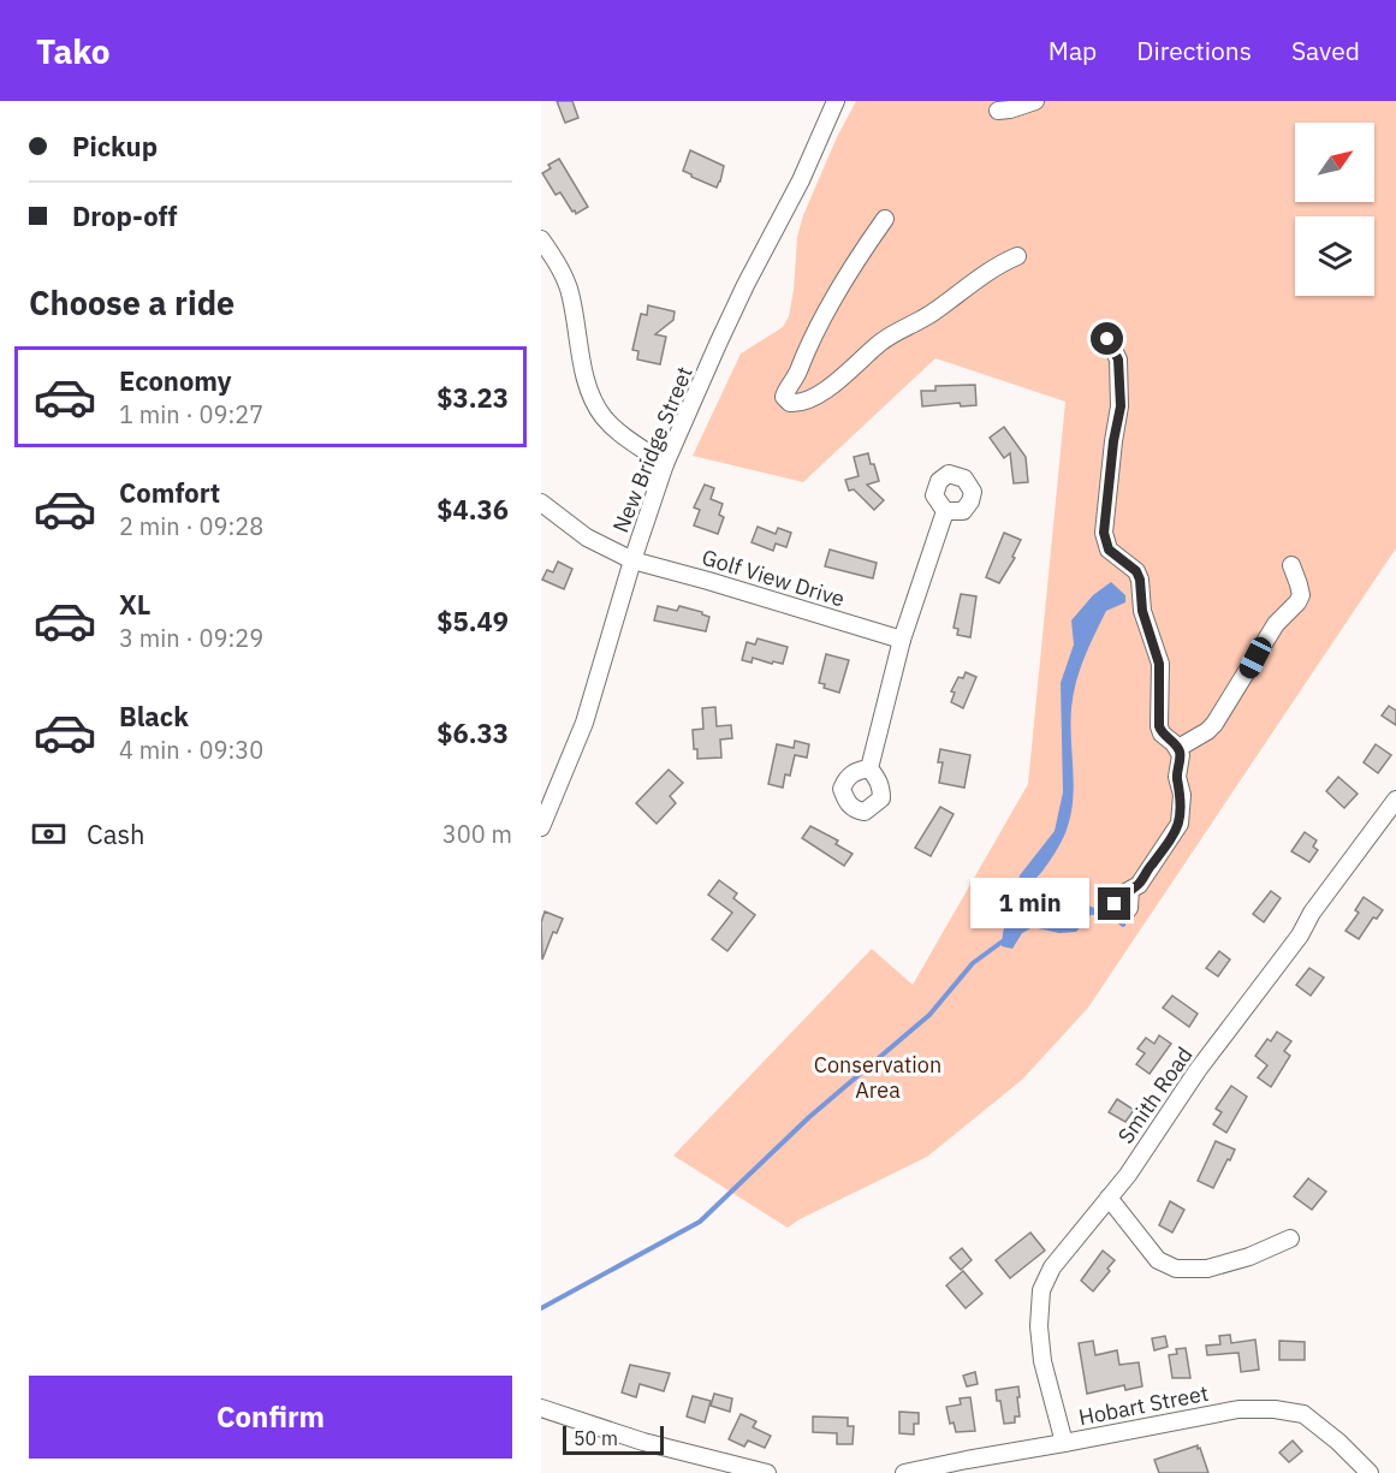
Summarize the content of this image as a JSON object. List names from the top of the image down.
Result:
{
  "streets": {
    "street": [
      "New Bridge Street",
      "Golf View Drive",
      "Smith Road",
      "Hobart Street"
    ]
  },
  "crossings": [
    ["New Bridge Street", "Golf View Drive"],
    ["Smith Road", "Hobart Street"]
  ],
  "parks": ["Conservation Area"],
  "scale_bar": "50 m",
  "north": "top right",
  "page": {
    "header": "Tako",
    "nav": ["Map", "Directions", "Saved"],
    "banner": ["Pickup", "Drop-off"],
    "heading": "Choose a ride",
    "list": [
      {
        "name": "Economy",
        "note": "1 min · 09:27",
        "value": "$3.23"
      },
      {
        "name": "Comfort",
        "note": "2 min · 09:28",
        "value": "$4.36"
      },
      {
        "name": "XL",
        "note": "3 min · 09:29",
        "value": "$5.49"
      },
      {
        "name": "Black",
        "note": "4 min · 09:30",
        "value": "$6.33"
      }
    ],
    "pay": ["Cash", "300 m"],
    "bubble": "1 min",
    "buttons": "Confirm",
    "scale": "50 m"
  }
}
